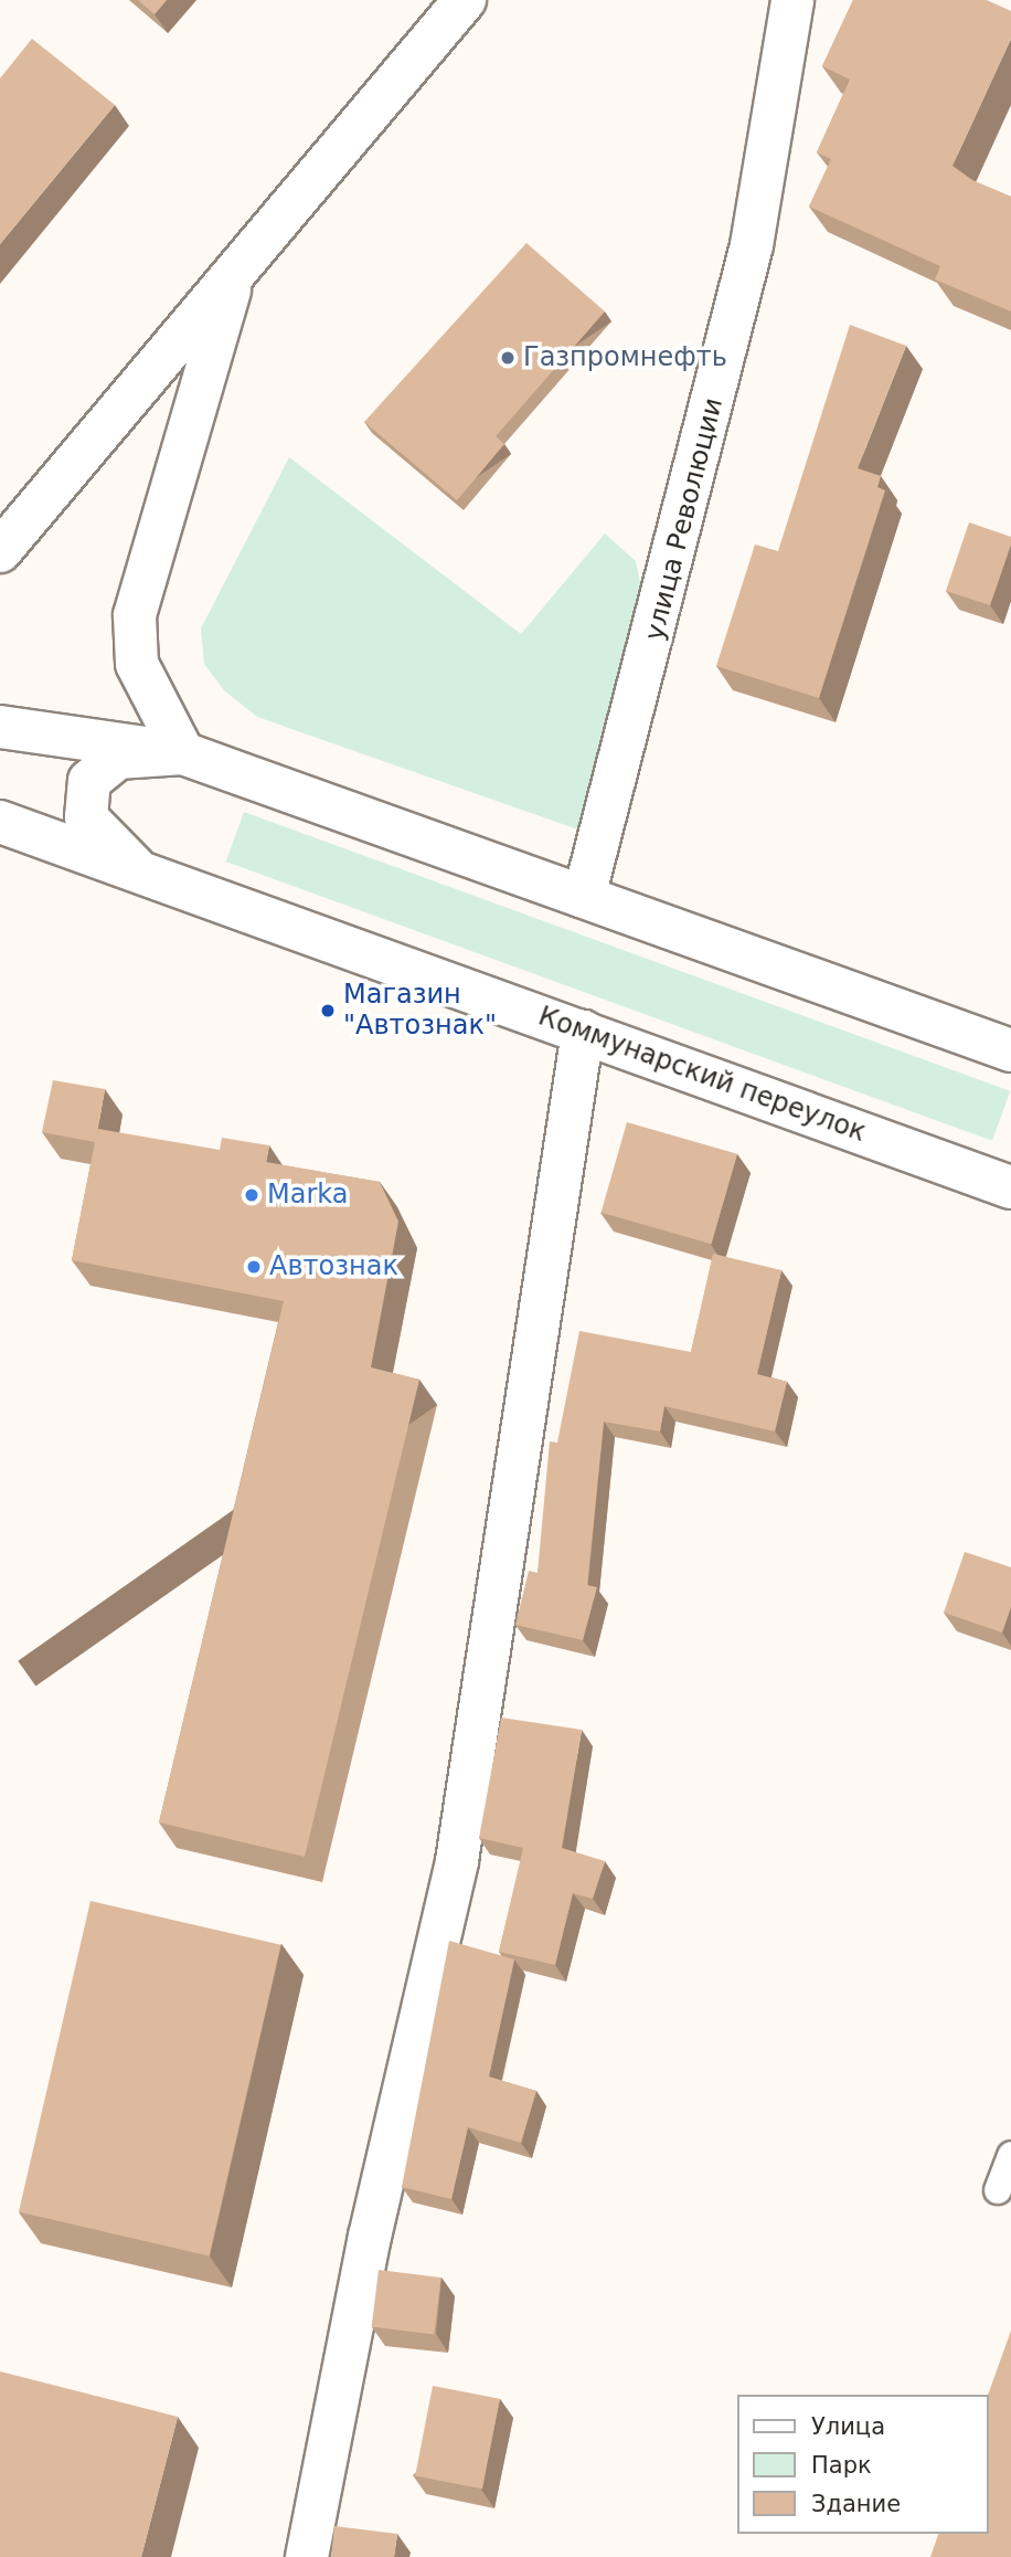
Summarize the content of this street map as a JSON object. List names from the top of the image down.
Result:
{
  "streets": {
    "main road": ["улица Революции", "Коммунарский переулок"]
  },
  "places": [
    "Газпромнефть",
    "Магазин \"Автознак\"",
    "Marka",
    "Автознак"
  ],
  "legend": ["Улица", "Парк", "Здание"]
}
